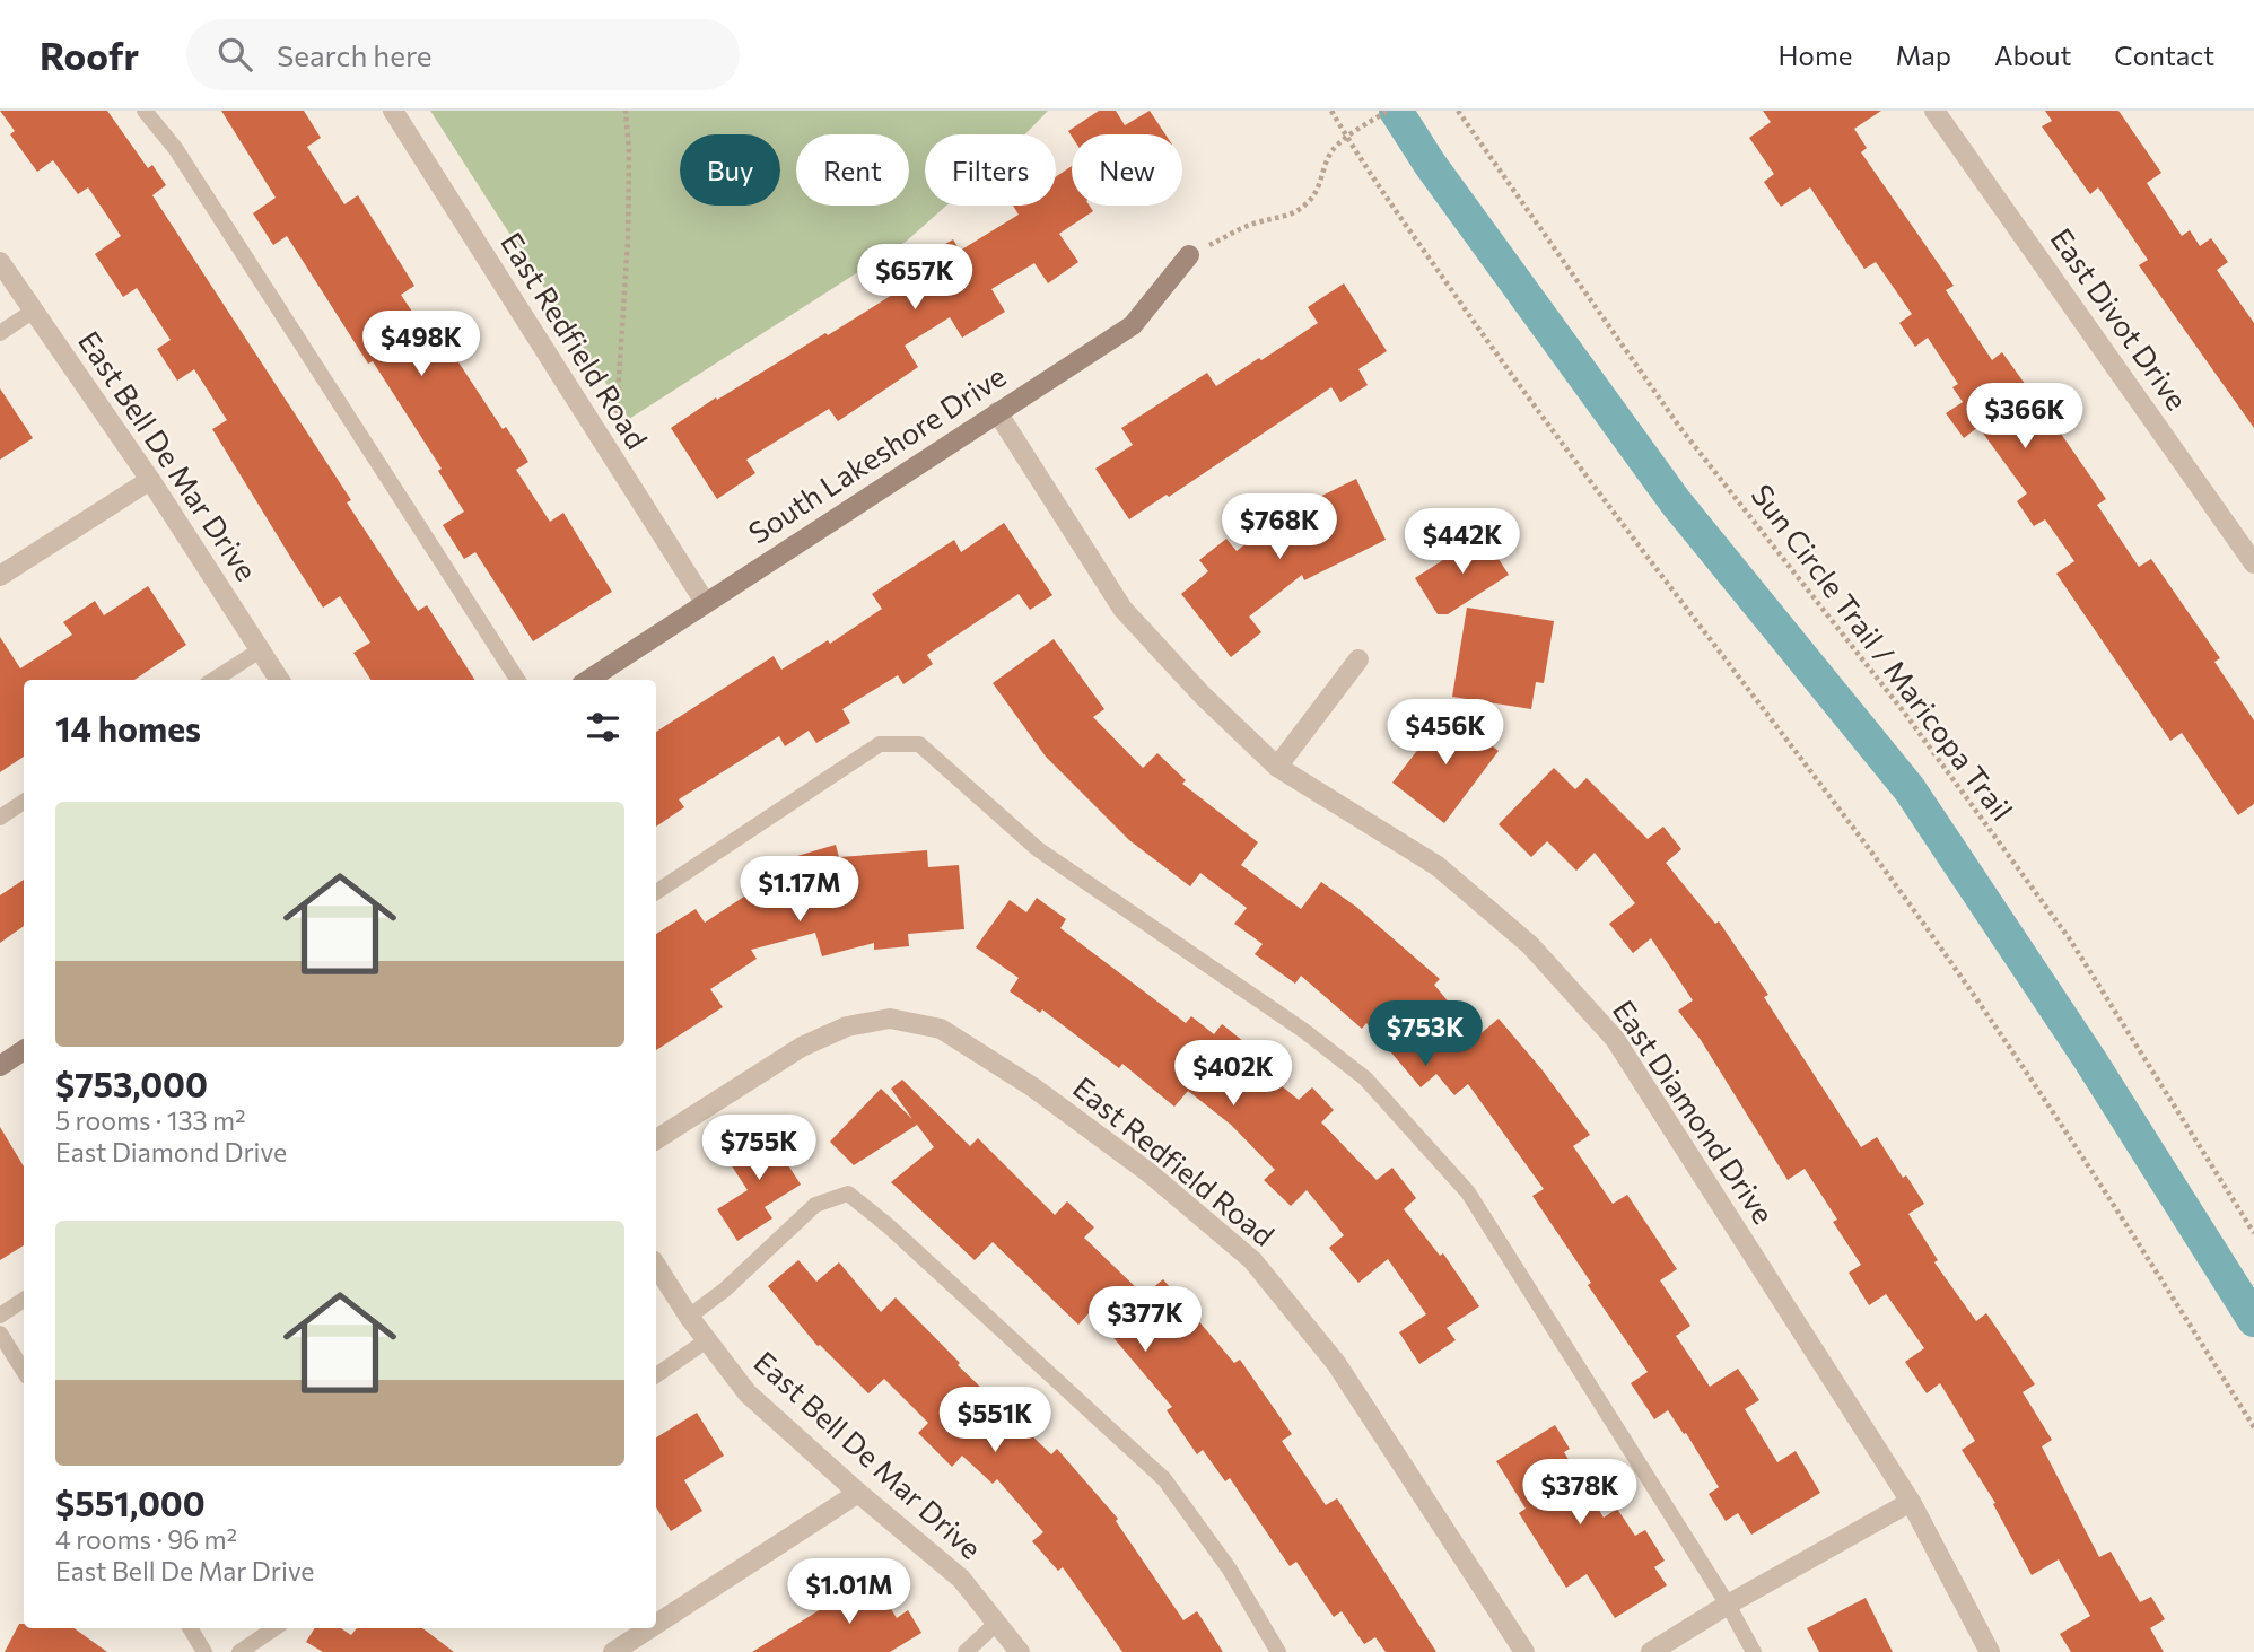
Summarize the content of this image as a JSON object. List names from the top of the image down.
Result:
{
  "streets": {
    "street": [
      "East Divot Drive",
      "East Redfield Road",
      "South Lakeshore Drive",
      "East Bell De Mar Drive",
      "East Diamond Drive"
    ],
    "path": ["Sun Circle Trail / Maricopa Trail"]
  },
  "crossings": [
    ["East Redfield Road", "South Lakeshore Drive"],
    ["South Lakeshore Drive", "East Diamond Drive"]
  ],
  "page": {
    "header": "Roofr",
    "search": "Search here",
    "nav": [
      "Home",
      "Map",
      "About",
      "Contact"
    ],
    "chip": [
      "Buy",
      "Rent",
      "Filters",
      "New"
    ],
    "price": [
      "$657K",
      "$498K",
      "$366K",
      "$768K",
      "$442K",
      "$456K",
      "$1.17M",
      "$753K",
      "$402K",
      "$755K",
      "$377K",
      "$551K",
      "$378K",
      "$1.01M"
    ],
    "heading": "14 homes",
    "list": [
      {
        "name": "$753,000",
        "note": "5 rooms · 133 m² · East Diamond Drive"
      },
      {
        "name": "$551,000",
        "note": "4 rooms · 96 m² · East Bell De Mar Drive"
      }
    ]
  }
}
